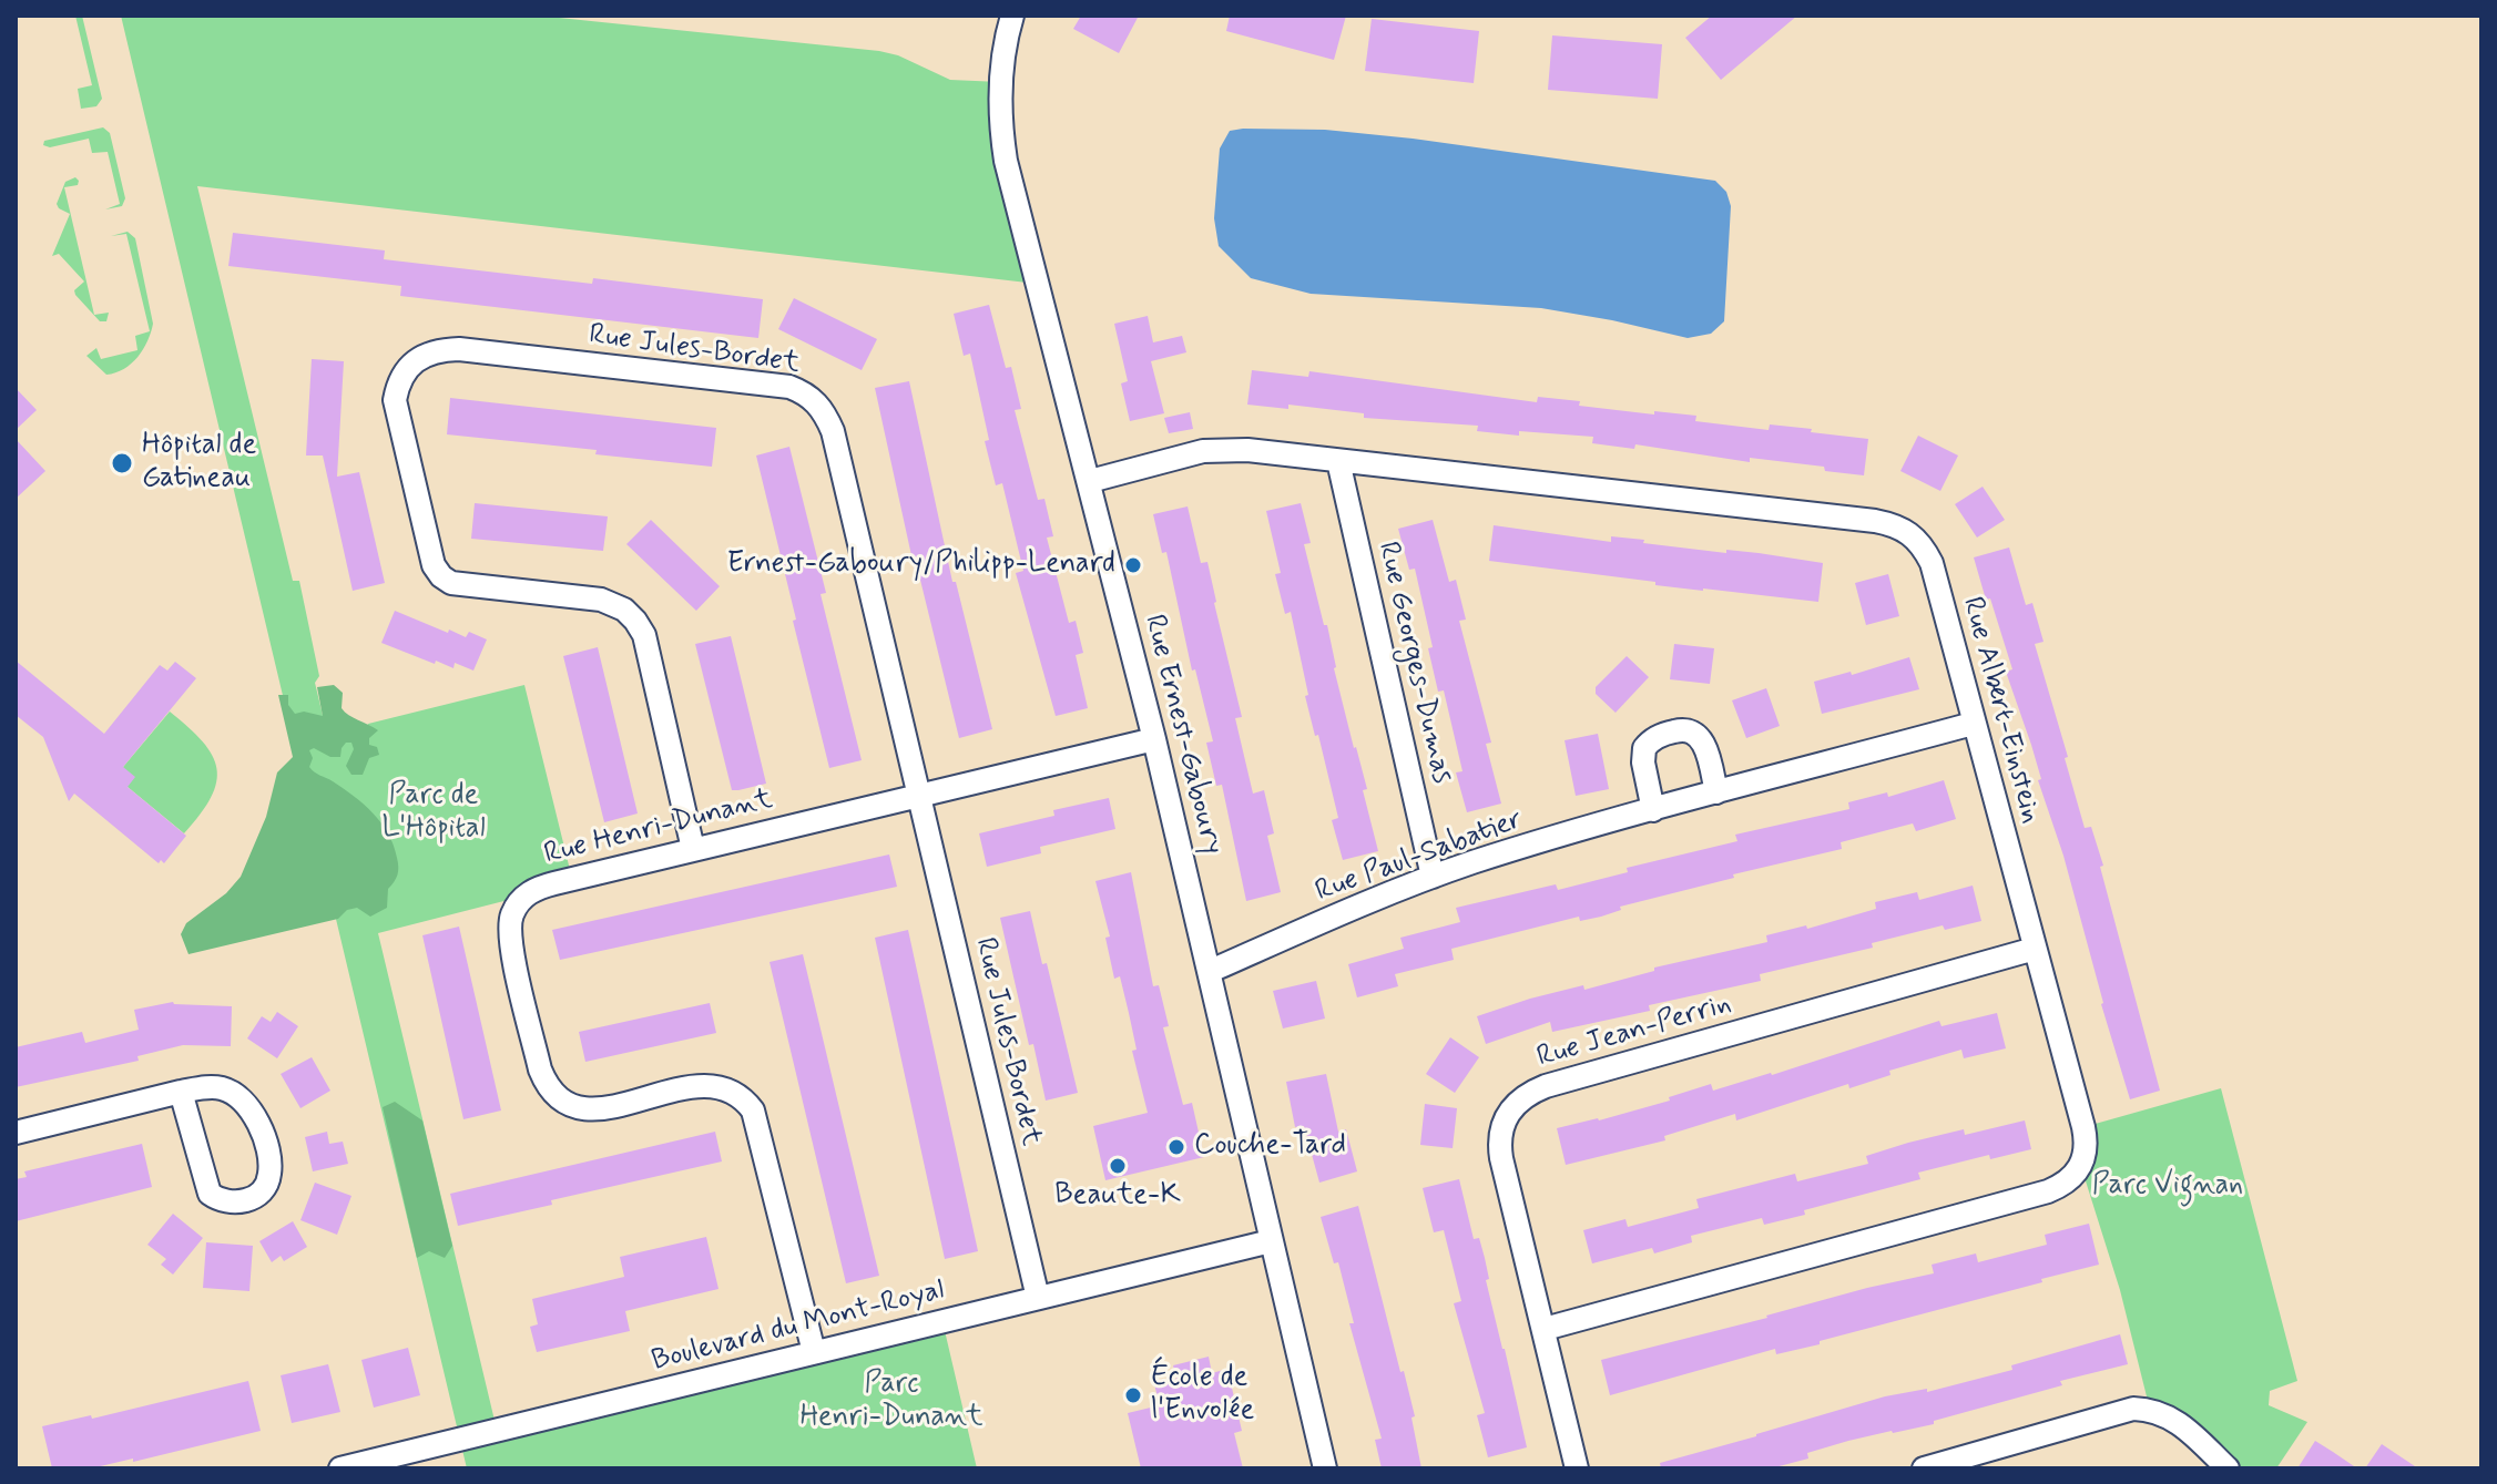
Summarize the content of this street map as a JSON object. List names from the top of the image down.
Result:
{
  "streets": {
    "street": [
      "Rue Jules-Bordet",
      "Rue Georges-Dumas",
      "Rue Albert-Einstein",
      "Rue Ernest-Gaboury",
      "Rue Henri-Dunant",
      "Rue Paul-Sabatier",
      "Rue Jean-Perrin",
      "Boulevard du Mont-Royal"
    ]
  },
  "crossings": [
    ["Rue Jules-Bordet", "Rue Henri-Dunant"],
    ["Rue Jules-Bordet", "Boulevard du Mont-Royal"],
    ["Rue Georges-Dumas", "Rue Albert-Einstein"],
    ["Rue Georges-Dumas", "Rue Paul-Sabatier"],
    ["Rue Albert-Einstein", "Rue Ernest-Gaboury"],
    ["Rue Albert-Einstein", "Rue Paul-Sabatier"],
    ["Rue Albert-Einstein", "Rue Jean-Perrin"],
    ["Rue Ernest-Gaboury", "Rue Henri-Dunant"],
    ["Rue Ernest-Gaboury", "Rue Paul-Sabatier"],
    ["Rue Ernest-Gaboury", "Boulevard du Mont-Royal"],
    ["Rue Henri-Dunant", "Boulevard du Mont-Royal"]
  ],
  "parks": ["Parc de L'Hôpital", "Parc Vignan", "Parc Henri-Dunant"],
  "places": [
    "Hôpital de Gatineau",
    "Ernest-Gaboury/Philipp-Lenard",
    "Couche-Tard",
    "Beaute-K",
    "École de l'Envolée"
  ]
}
